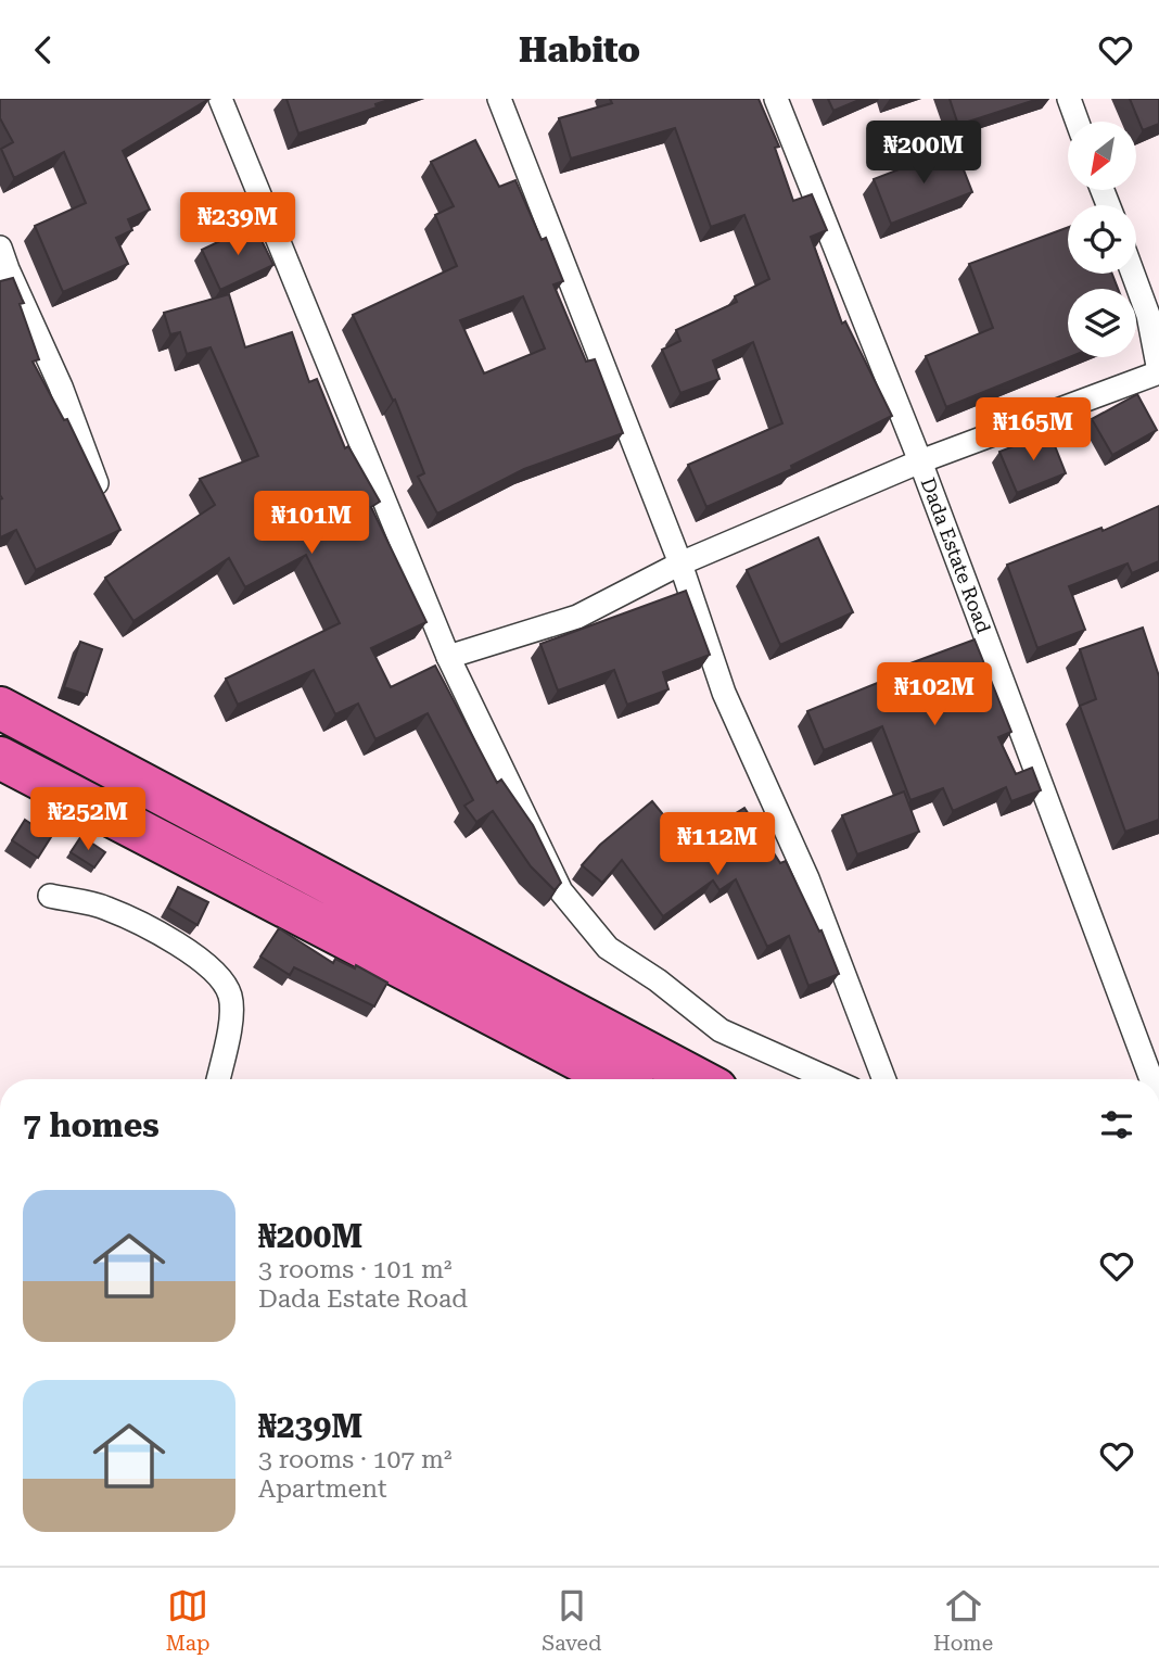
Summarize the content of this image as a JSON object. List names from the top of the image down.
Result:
{
  "streets": {
    "street": ["Dada Estate Road"]
  },
  "north": "bottom left",
  "page": {
    "header": "Habito",
    "price": [
      "₦200M",
      "₦239M",
      "₦165M",
      "₦101M",
      "₦102M",
      "₦252M",
      "₦112M"
    ],
    "heading": "7 homes",
    "list": [
      {
        "name": "₦200M",
        "note": "3 rooms · 101 m² · Dada Estate Road"
      },
      {
        "name": "₦239M",
        "note": "3 rooms · 107 m² · Apartment"
      }
    ],
    "tabs": ["Map", "Saved", "Home"]
  }
}
